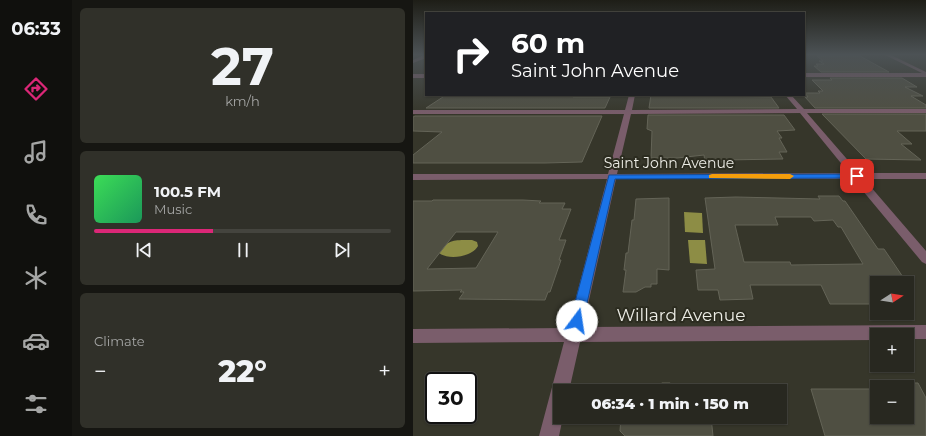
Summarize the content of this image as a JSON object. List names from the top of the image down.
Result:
{
  "streets": {
    "street": ["Saint John Avenue", "Willard Avenue"]
  },
  "north": "right",
  "page": {
    "tabs": "06:33",
    "tile": [
      ["27", "km/h"],
      "Climate"
    ],
    "turn": ["60 m", "Saint John Avenue"],
    "song": ["100.5 FM", "Music"],
    "map_buttons": ["+", "−"],
    "heat": ["−", "22°", "+"],
    "limit": "30",
    "trip": "06:34 · 1 min · 150 m"
  }
}
